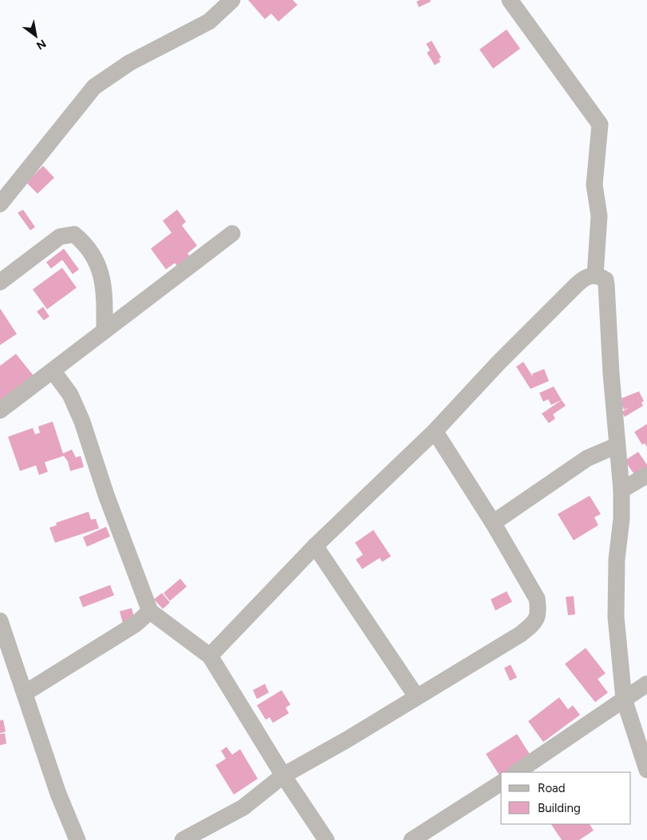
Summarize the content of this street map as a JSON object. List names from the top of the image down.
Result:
{
  "legend": ["Road", "Building"],
  "north": "bottom right"
}
